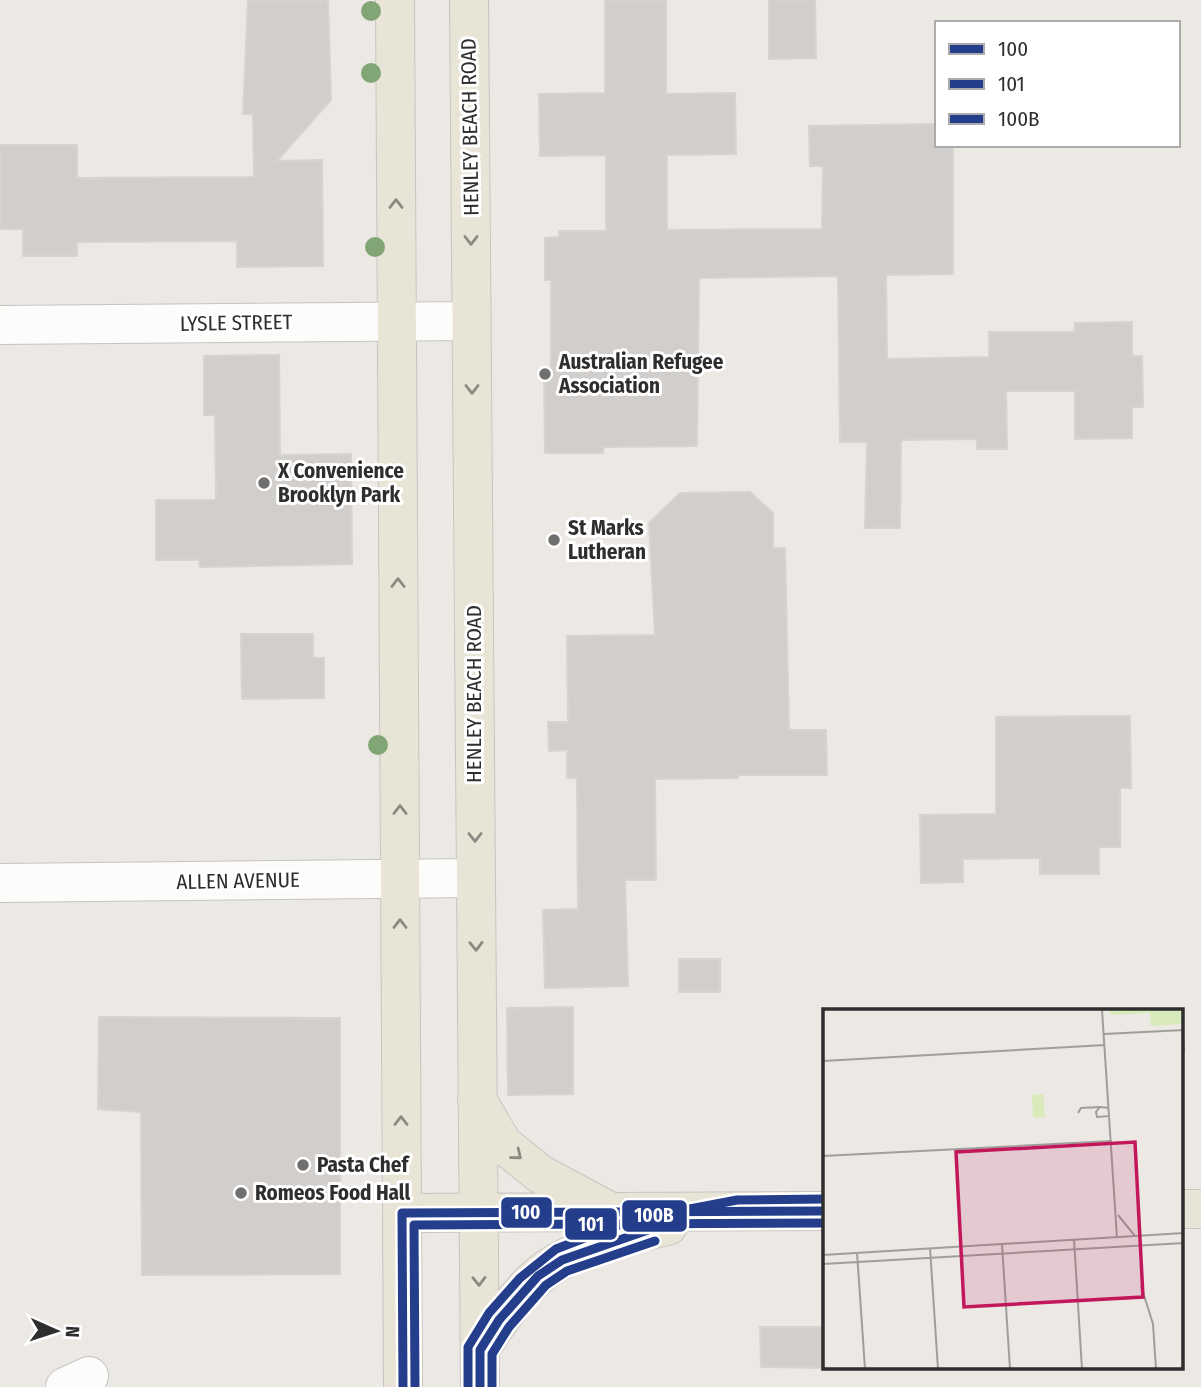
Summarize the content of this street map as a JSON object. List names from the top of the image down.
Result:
{
  "streets": {
    "main road": ["HENLEY BEACH ROAD"],
    "street": ["LYSLE STREET", "ALLEN AVENUE"]
  },
  "crossings": [
    ["HENLEY BEACH ROAD", "LYSLE STREET"],
    ["HENLEY BEACH ROAD", "ALLEN AVENUE"]
  ],
  "places": [
    "Australian Refugee Association",
    "X Convenience Brooklyn Park",
    "St Marks Lutheran",
    "Pasta Chef",
    "Romeos Food Hall"
  ],
  "lines": ["transit line 100B", "transit line 100", "transit line 101"],
  "legend": ["100", "101", "100B"],
  "north": "right"
}
